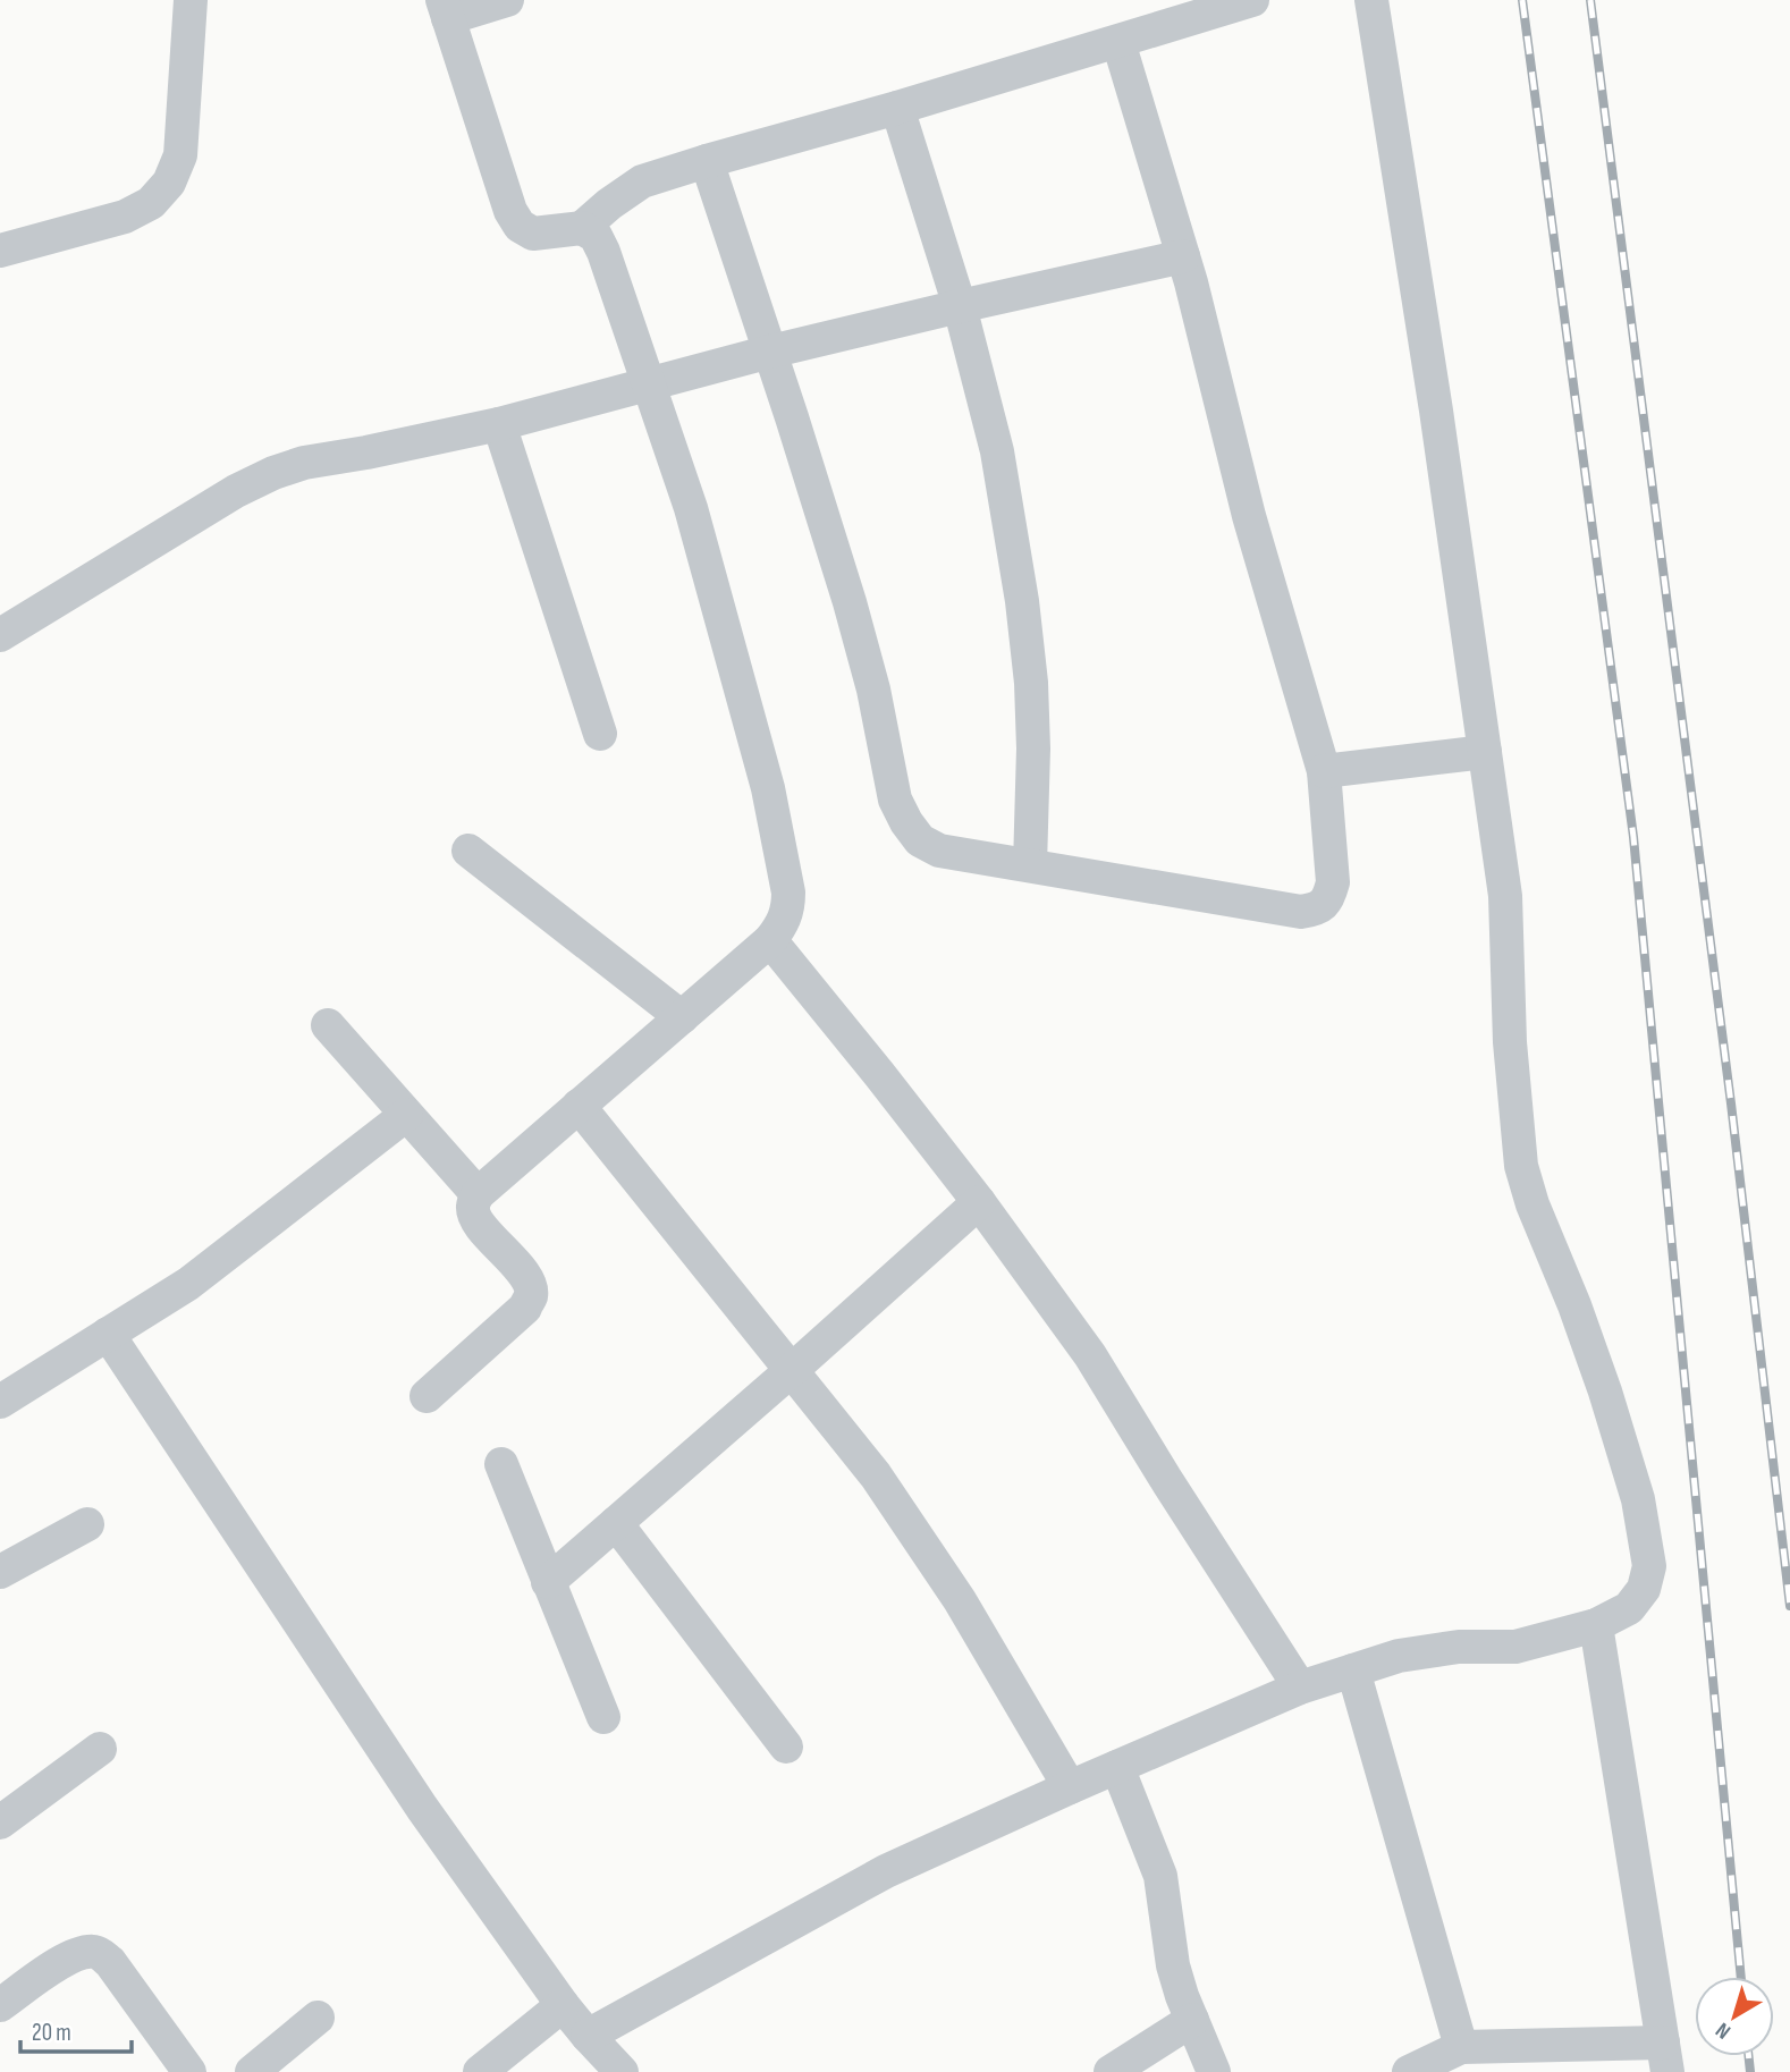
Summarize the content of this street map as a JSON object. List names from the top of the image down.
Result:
{
  "scale_bar": "20 m",
  "north": "bottom left"
}
